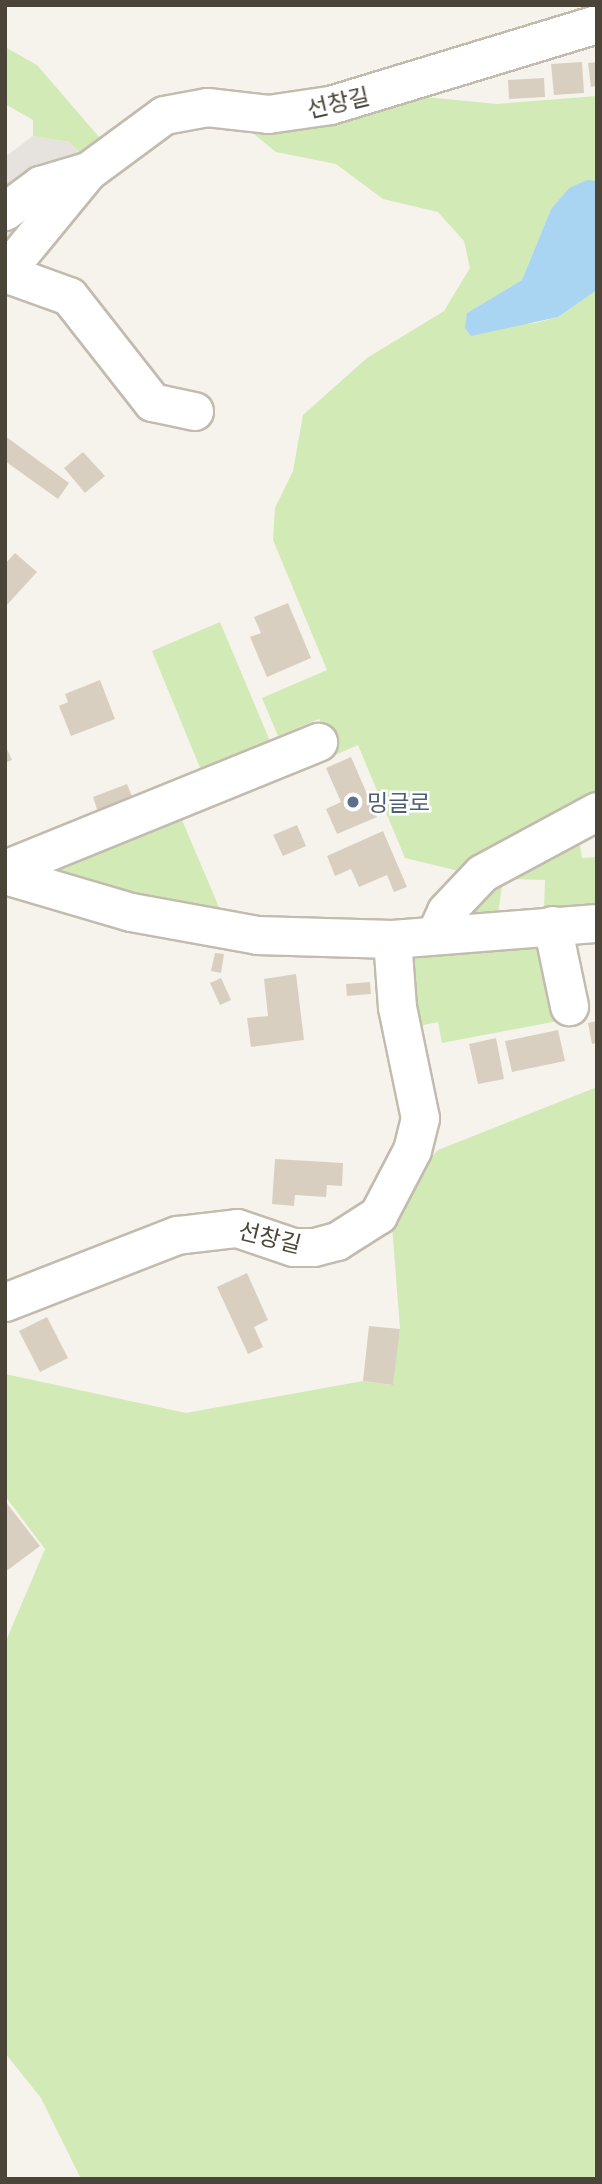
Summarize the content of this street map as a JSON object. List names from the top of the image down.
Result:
{
  "streets": {
    "lane": ["선창길"]
  },
  "places": ["밍글로"]
}
